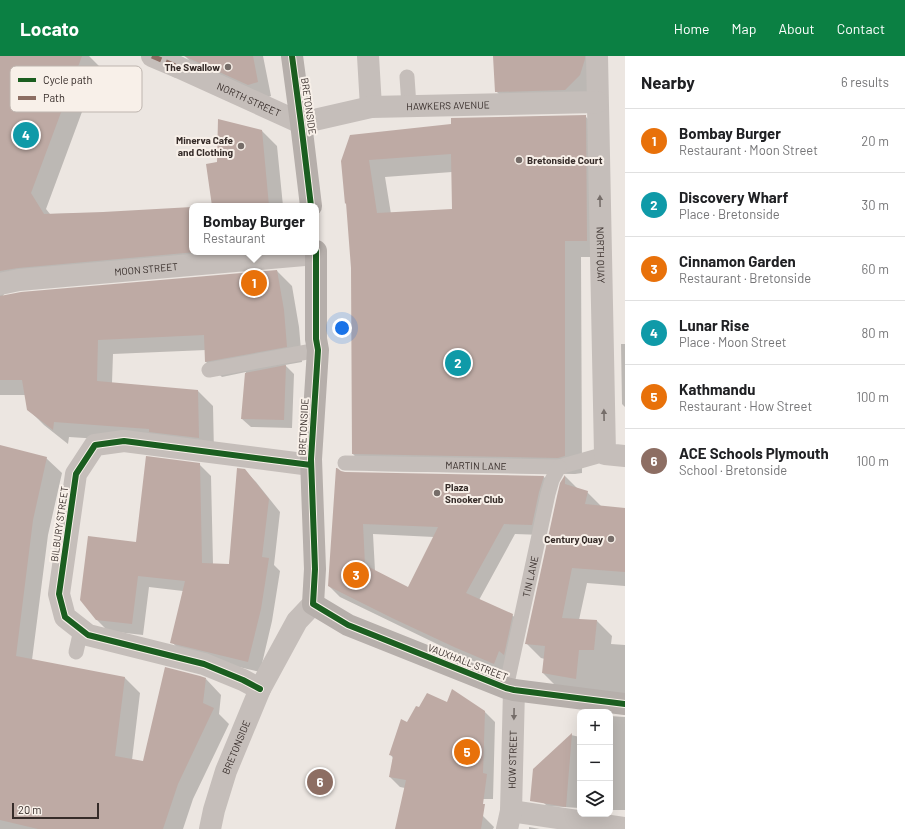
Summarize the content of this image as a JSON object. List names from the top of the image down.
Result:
{
  "streets": {
    "main road": ["BRETONSIDE", "VAUXHALL STREET"],
    "street": [
      "NORTH STREET",
      "HAWKERS AVENUE",
      "NORTH QUAY",
      "MOON STREET",
      "BILBURY STREET",
      "HOW STREET"
    ],
    "lane": ["MARTIN LANE", "TIN LANE"]
  },
  "crossings": [
    ["NORTH STREET", "BRETONSIDE"],
    ["NORTH STREET", "HAWKERS AVENUE"],
    ["BRETONSIDE", "HAWKERS AVENUE"],
    ["BRETONSIDE", "BILBURY STREET"],
    ["BRETONSIDE", "VAUXHALL STREET"],
    ["HAWKERS AVENUE", "NORTH QUAY"],
    ["NORTH QUAY", "MARTIN LANE"],
    ["MARTIN LANE", "TIN LANE"],
    ["TIN LANE", "VAUXHALL STREET"],
    ["TIN LANE", "HOW STREET"],
    ["VAUXHALL STREET", "HOW STREET"]
  ],
  "one_way": ["NORTH QUAY", "HOW STREET"],
  "places": [
    "The Swallow",
    "Minerva Cafe and Clothing",
    "Bretonside Court",
    "Plaza Snooker Club",
    "Century Quay"
  ],
  "legend": ["Cycle path", "Path"],
  "scale_bar": "20 m",
  "page": {
    "header": "Locato",
    "nav": [
      "Home",
      "Map",
      "About",
      "Contact"
    ],
    "heading": ["Nearby", "6 results"],
    "list": [
      {
        "mark": "1",
        "name": "Bombay Burger",
        "note": "Restaurant · Moon Street",
        "value": "20 m"
      },
      {
        "mark": "2",
        "name": "Discovery Wharf",
        "note": "Place · Bretonside",
        "value": "30 m"
      },
      {
        "mark": "3",
        "name": "Cinnamon Garden",
        "note": "Restaurant · Bretonside",
        "value": "60 m"
      },
      {
        "mark": "4",
        "name": "Lunar Rise",
        "note": "Place · Moon Street",
        "value": "80 m"
      },
      {
        "mark": "5",
        "name": "Kathmandu",
        "note": "Restaurant · How Street",
        "value": "100 m"
      },
      {
        "mark": "6",
        "name": "ACE Schools Plymouth",
        "note": "School · Bretonside",
        "value": "100 m"
      }
    ],
    "pins": [
      "4",
      "1",
      "2",
      "3",
      "5",
      "6"
    ],
    "popup": ["Bombay Burger", "Restaurant"],
    "map_buttons": ["+", "−"],
    "scale": "20 m"
  }
}
